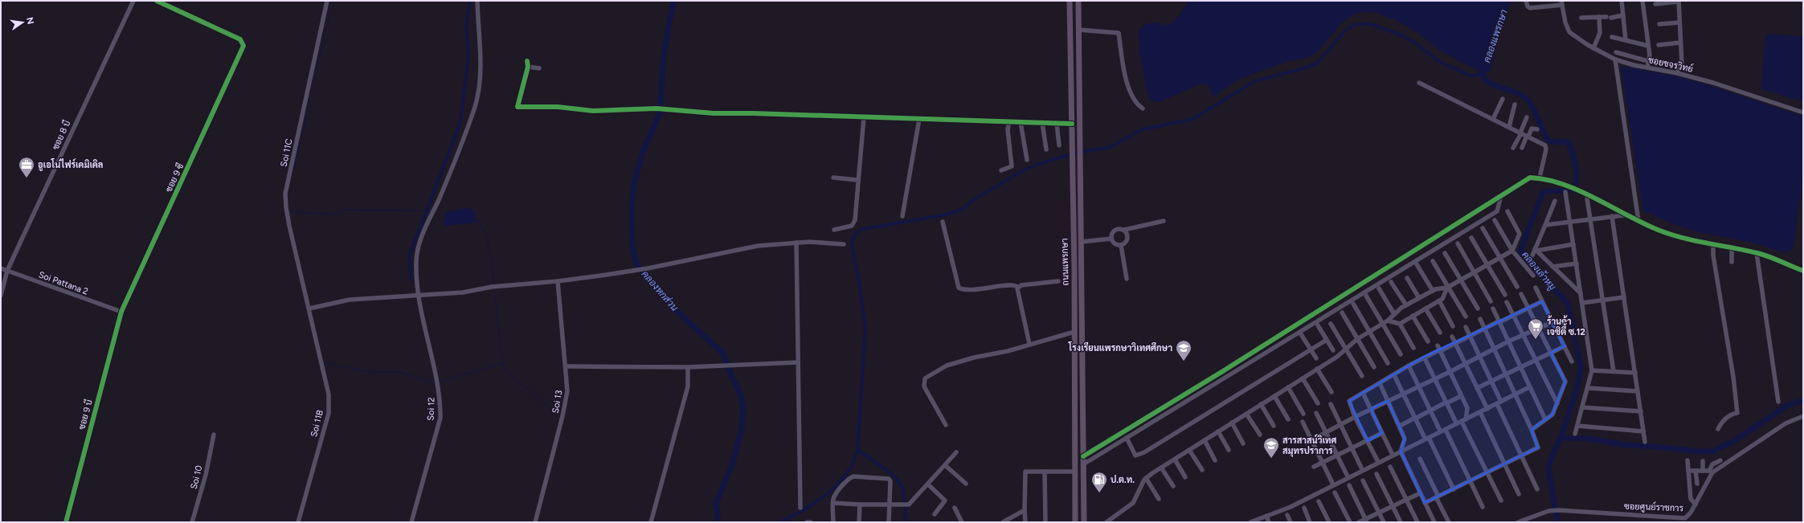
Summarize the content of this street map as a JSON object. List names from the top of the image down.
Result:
{
  "streets": {
    "main road": ["ถนนแพรกษา"],
    "street": [
      "ซอยขจรวิทย์",
      "ซอย 8 บี",
      "Soi 11C",
      "ซอย 9 ซี",
      "Soi Pattana 2",
      "Soi 13",
      "Soi 12",
      "ซอย 9 บี",
      "Soi 11B",
      "Soi 10",
      "ซอยศูนย์ราชการ"
    ]
  },
  "crossings": [
    ["ซอย 8 บี", "Soi Pattana 2"],
    ["Soi 11C", "Soi 11B"],
    ["ซอย 9 ซี", "Soi Pattana 2"],
    ["ซอย 9 ซี", "ซอย 9 บี"],
    ["Soi Pattana 2", "ซอย 9 บี"]
  ],
  "water": ["คลองแพรกษา", "คลองเล้าหมู", "คลองหกส่วน"],
  "places": {
    "office": ["อูเอโน่ไฟร์เคมิเคิล"],
    "supermarket": ["ร้านค้า เจซิตี้ ซ.12"],
    "school or university": ["โรงเรียนแพรกษาวิเทศศึกษา", "สารสาสน์วิเทศ สมุทรปราการ"],
    "fuel station": ["ป.ต.ท."]
  },
  "north": "right"
}
